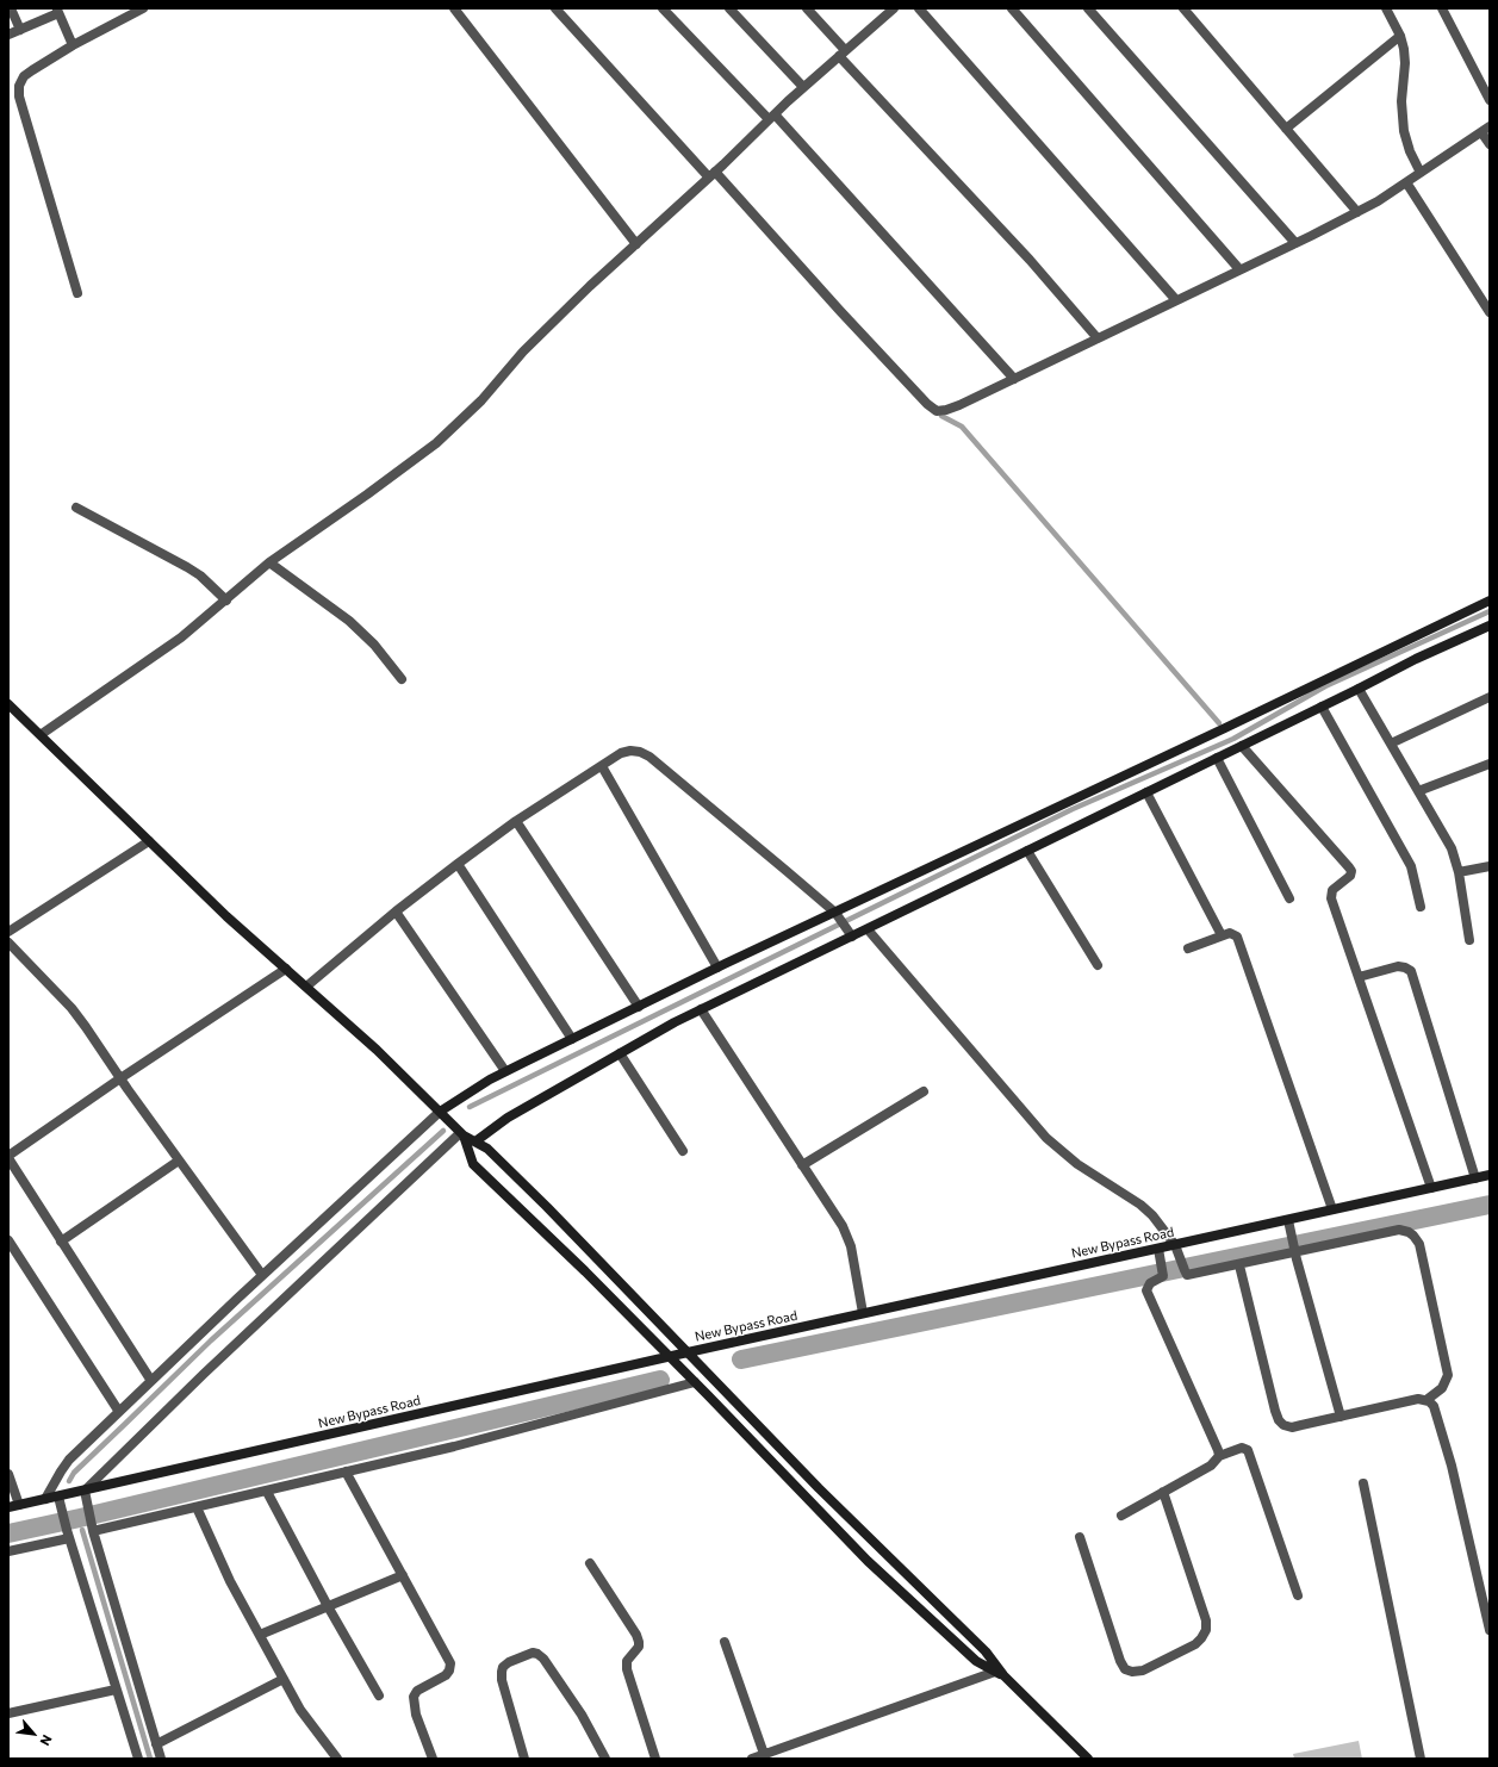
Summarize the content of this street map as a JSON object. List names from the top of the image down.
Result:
{
  "streets": {
    "street": ["New Bypass Road"]
  },
  "north": "bottom right"
}
